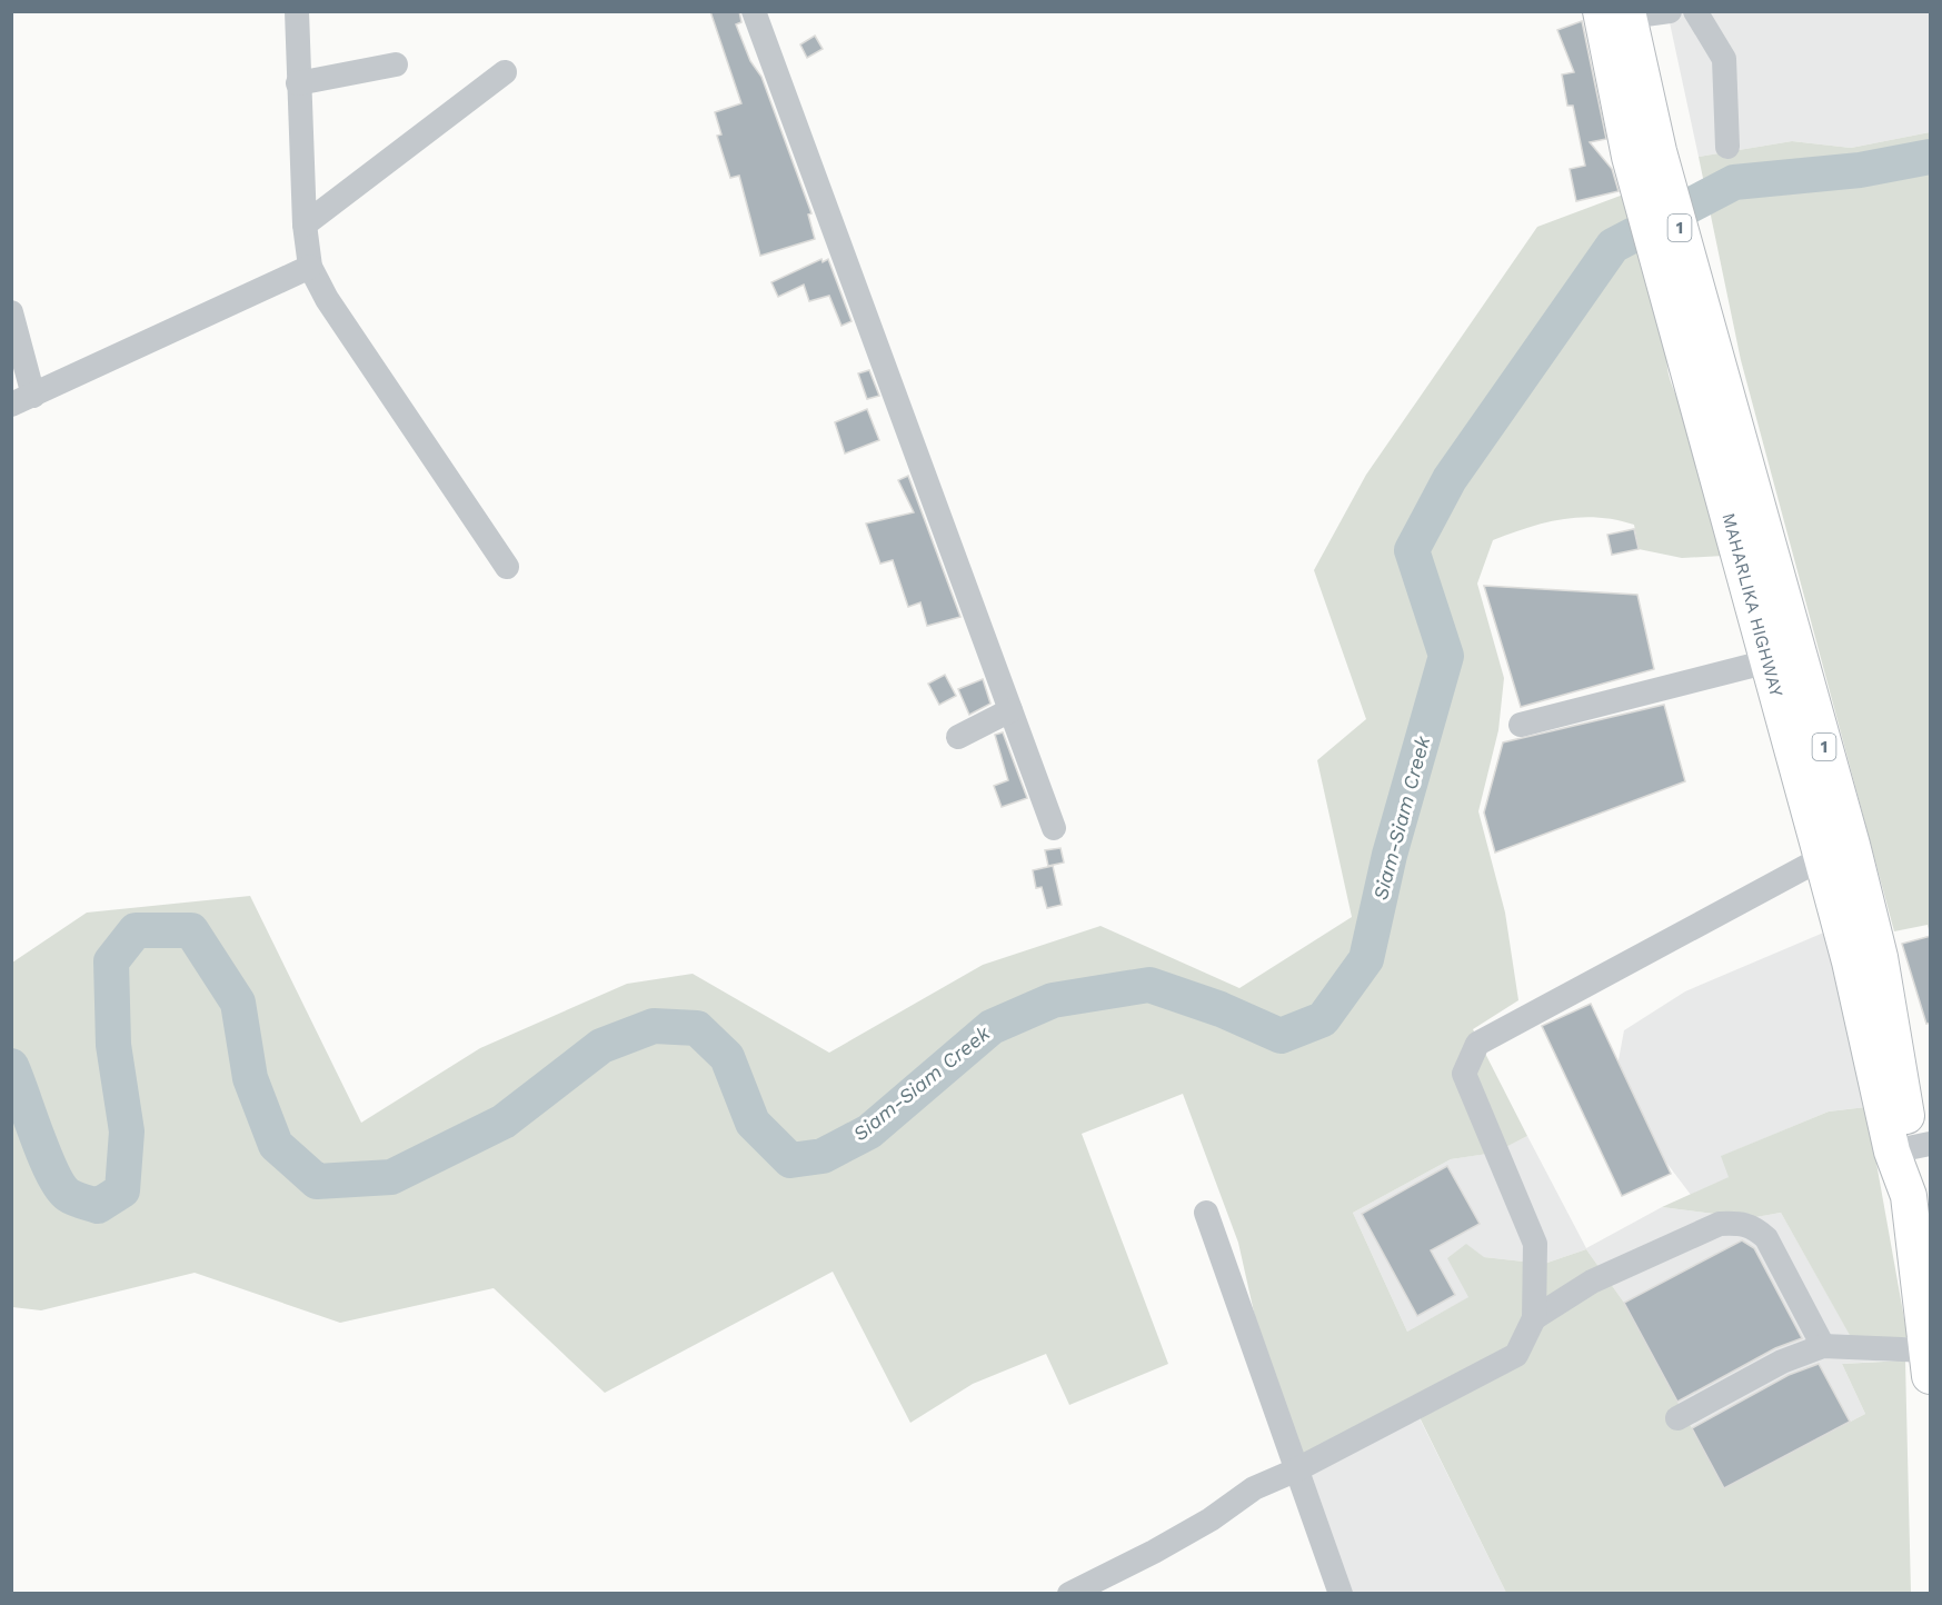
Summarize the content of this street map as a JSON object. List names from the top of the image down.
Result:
{
  "streets": {
    "highway": ["1", "MAHARLIKA HIGHWAY"]
  },
  "water": ["Siam-Siam Creek"]
}
